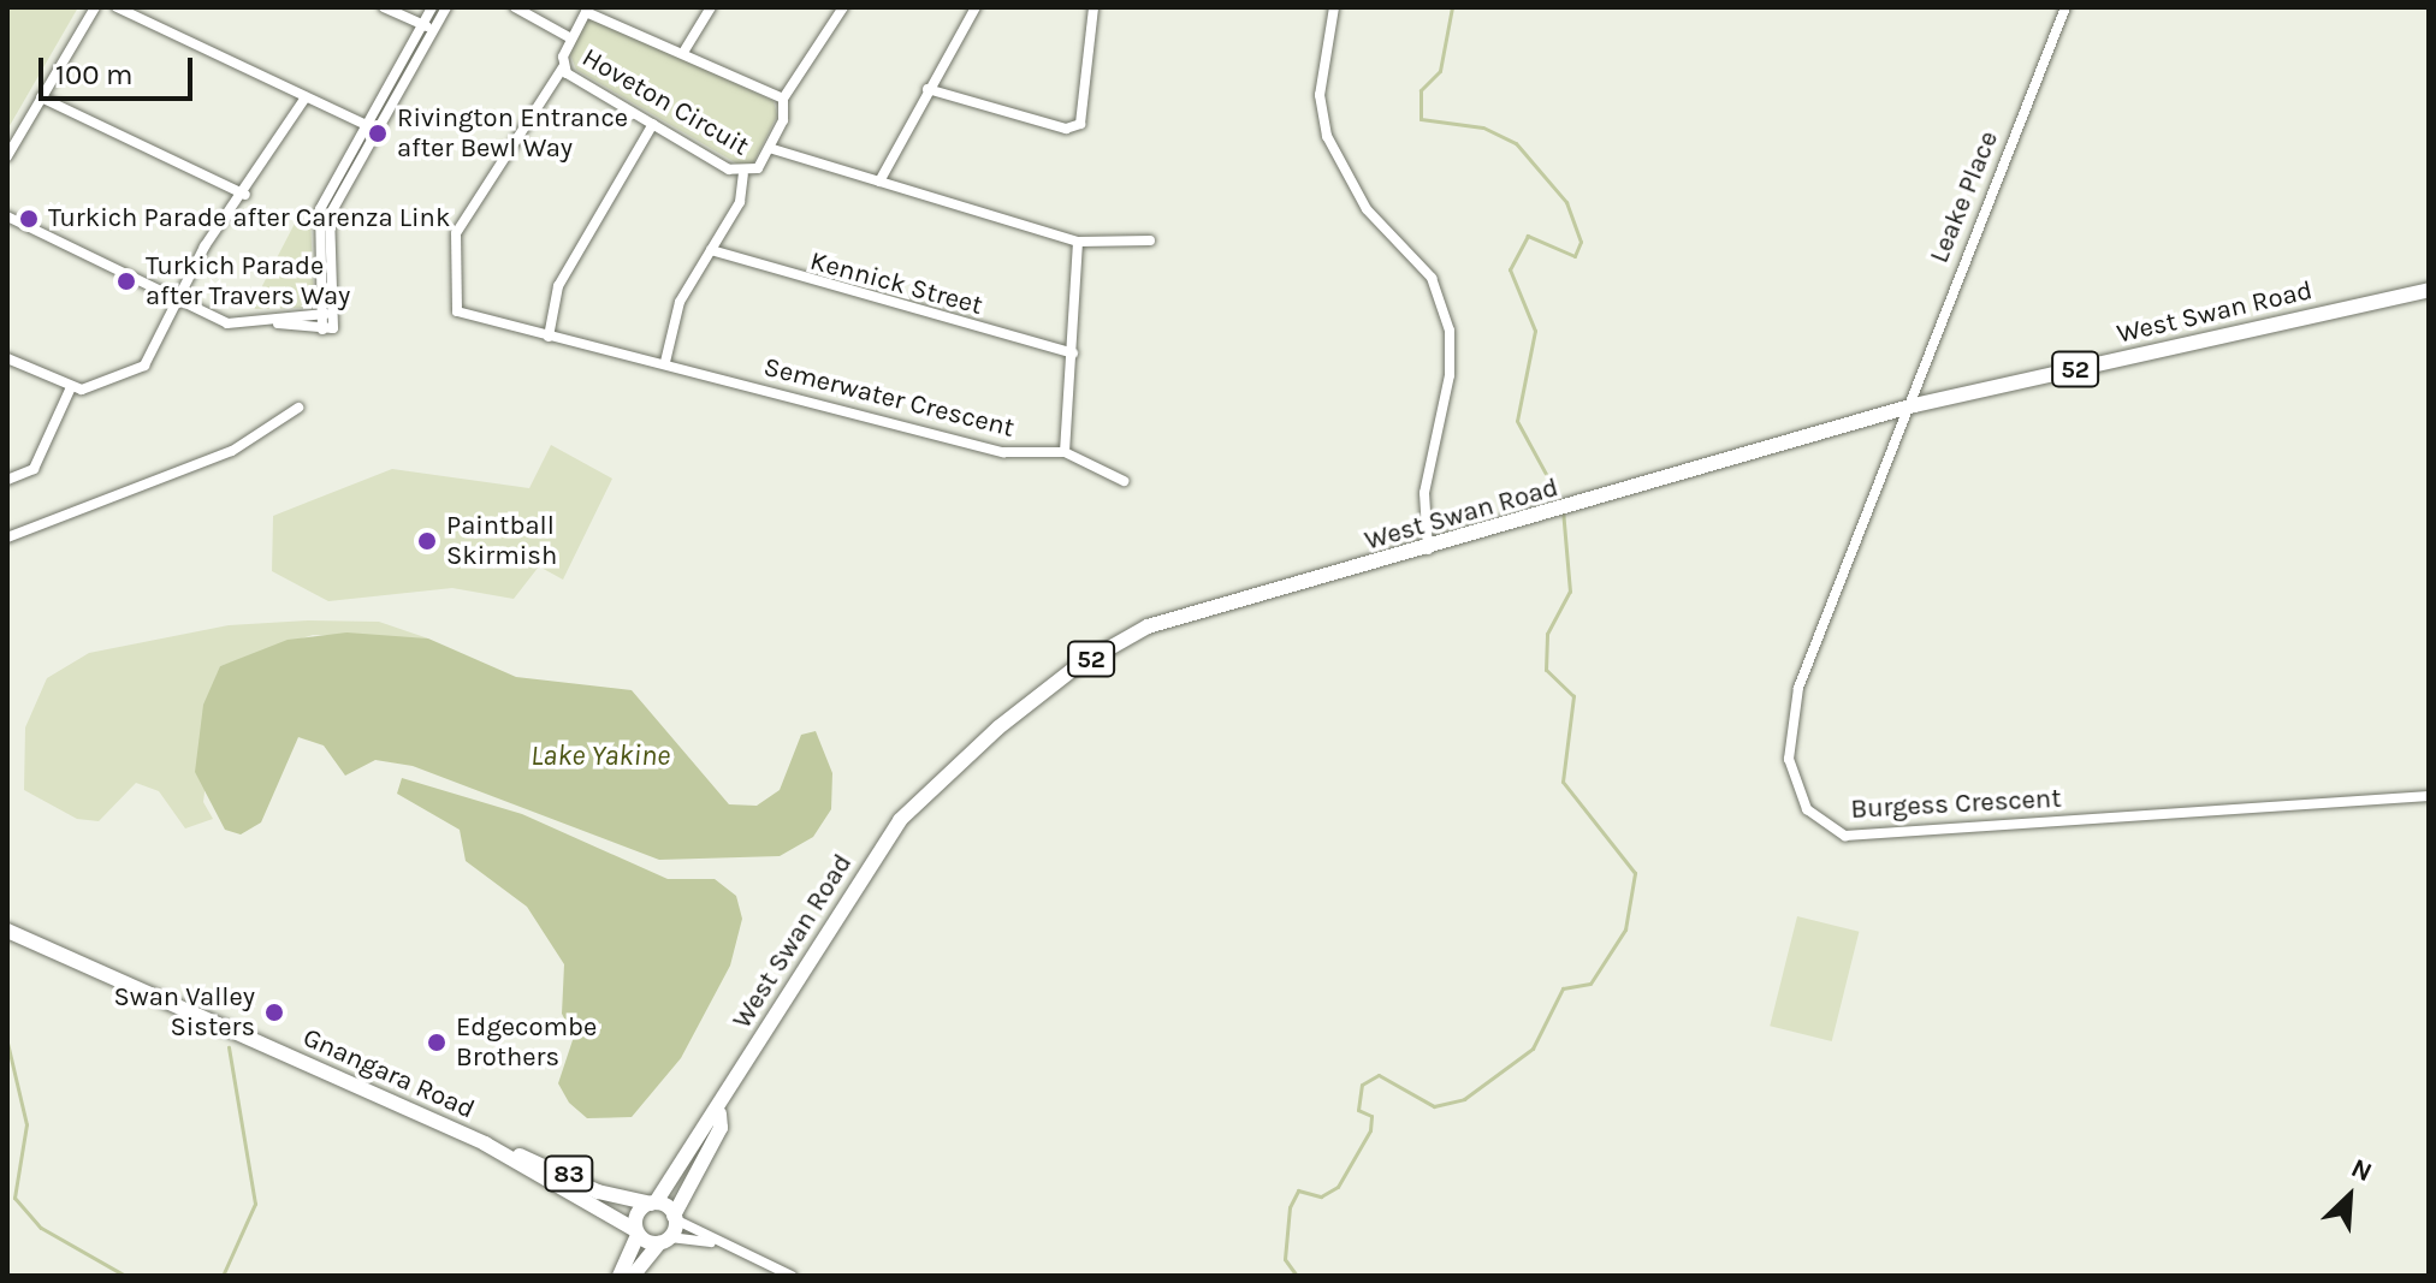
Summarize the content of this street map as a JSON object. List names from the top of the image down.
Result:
{
  "streets": {
    "main road": [
      "West Swan Road",
      "52",
      "Gnangara Road",
      "83"
    ],
    "street": [
      "Hoveton Circuit",
      "Leake Place",
      "Kennick Street",
      "Semerwater Crescent",
      "Burgess Crescent"
    ]
  },
  "crossings": [
    ["Hoveton Circuit", "Semerwater Crescent"],
    ["Leake Place", "West Swan Road"],
    ["Leake Place", "Burgess Crescent"],
    ["West Swan Road", "52"],
    ["West Swan Road", "Burgess Crescent"],
    ["West Swan Road", "Gnangara Road"],
    ["52", "Gnangara Road"]
  ],
  "water": ["Lake Yakine"],
  "places": [
    "Rivington Entrance after Bewl Way",
    "Turkich Parade after Carenza Link",
    "Turkich Parade after Travers Way",
    "Paintball Skirmish",
    "Swan Valley Sisters",
    "Edgecombe Brothers"
  ],
  "scale_bar": "100 m",
  "north": "top right"
}
